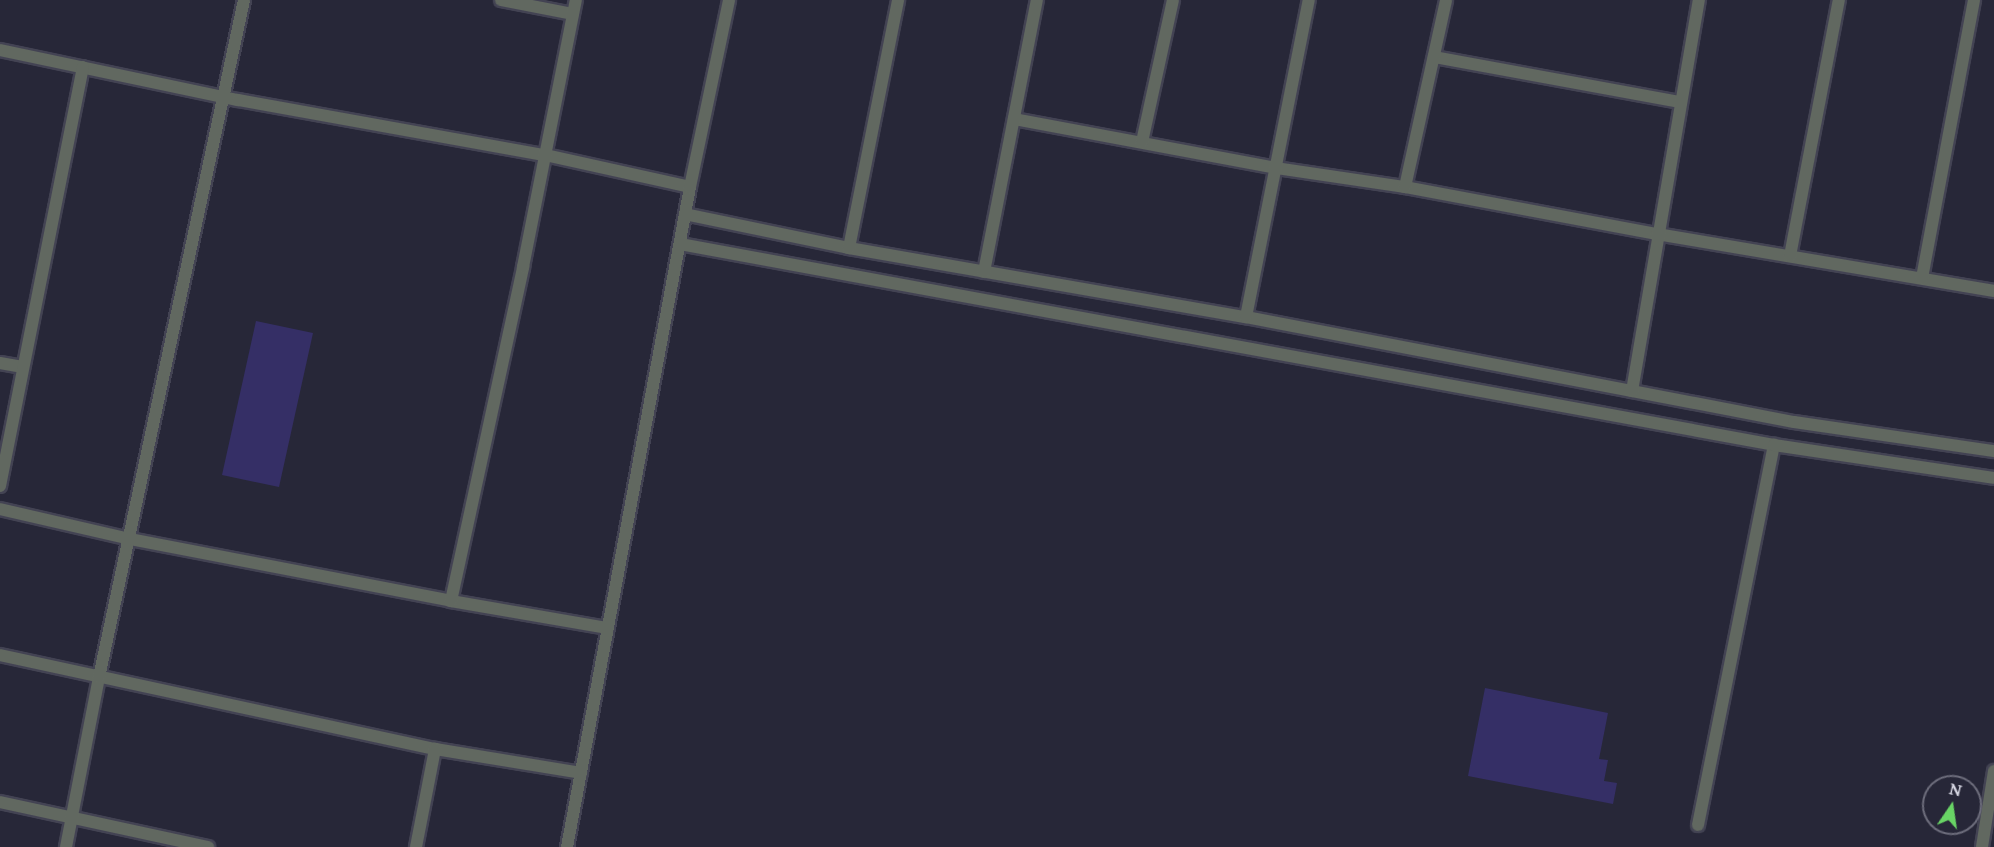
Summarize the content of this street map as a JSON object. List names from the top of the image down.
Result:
{
  "north": "top"
}
